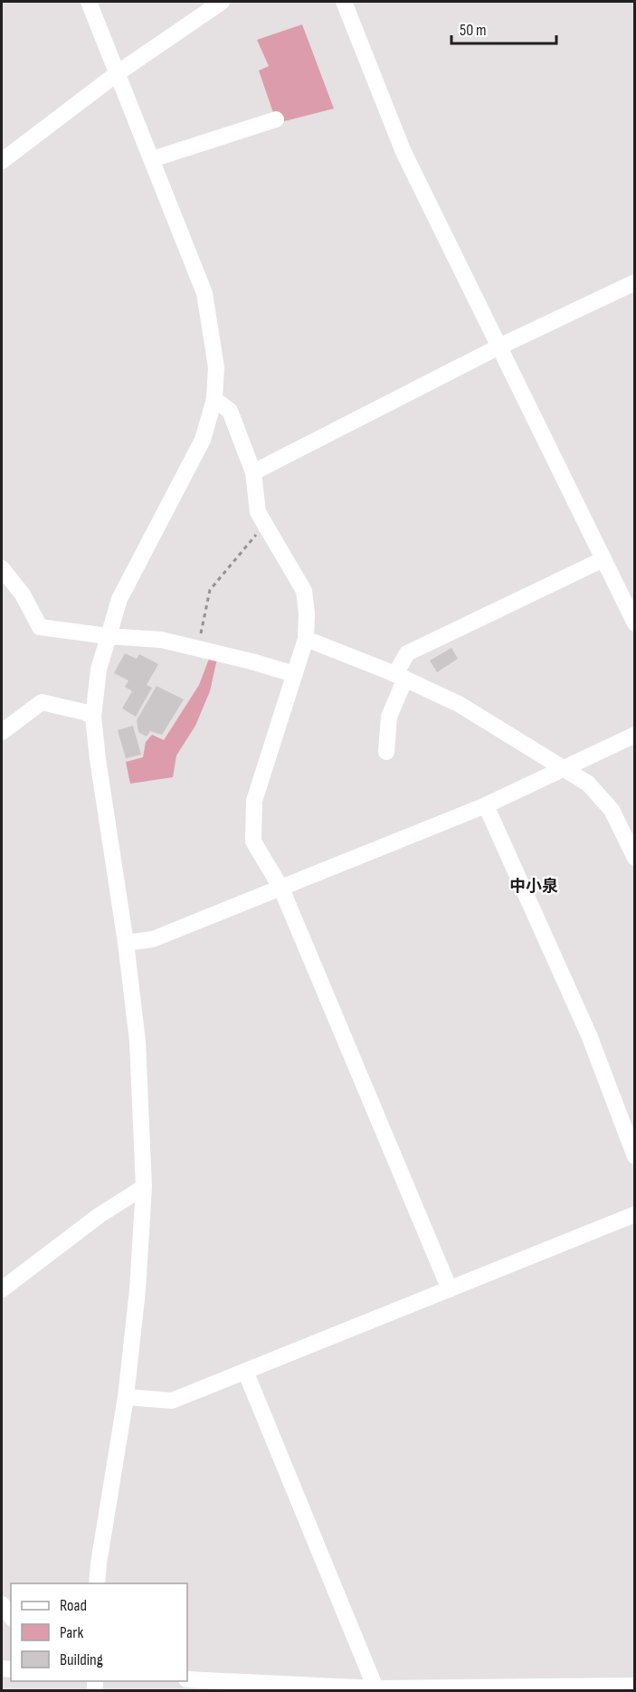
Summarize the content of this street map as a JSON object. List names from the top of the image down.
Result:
{
  "districts": ["中小泉"],
  "legend": ["Road", "Park", "Building"],
  "scale_bar": "50 m"
}
